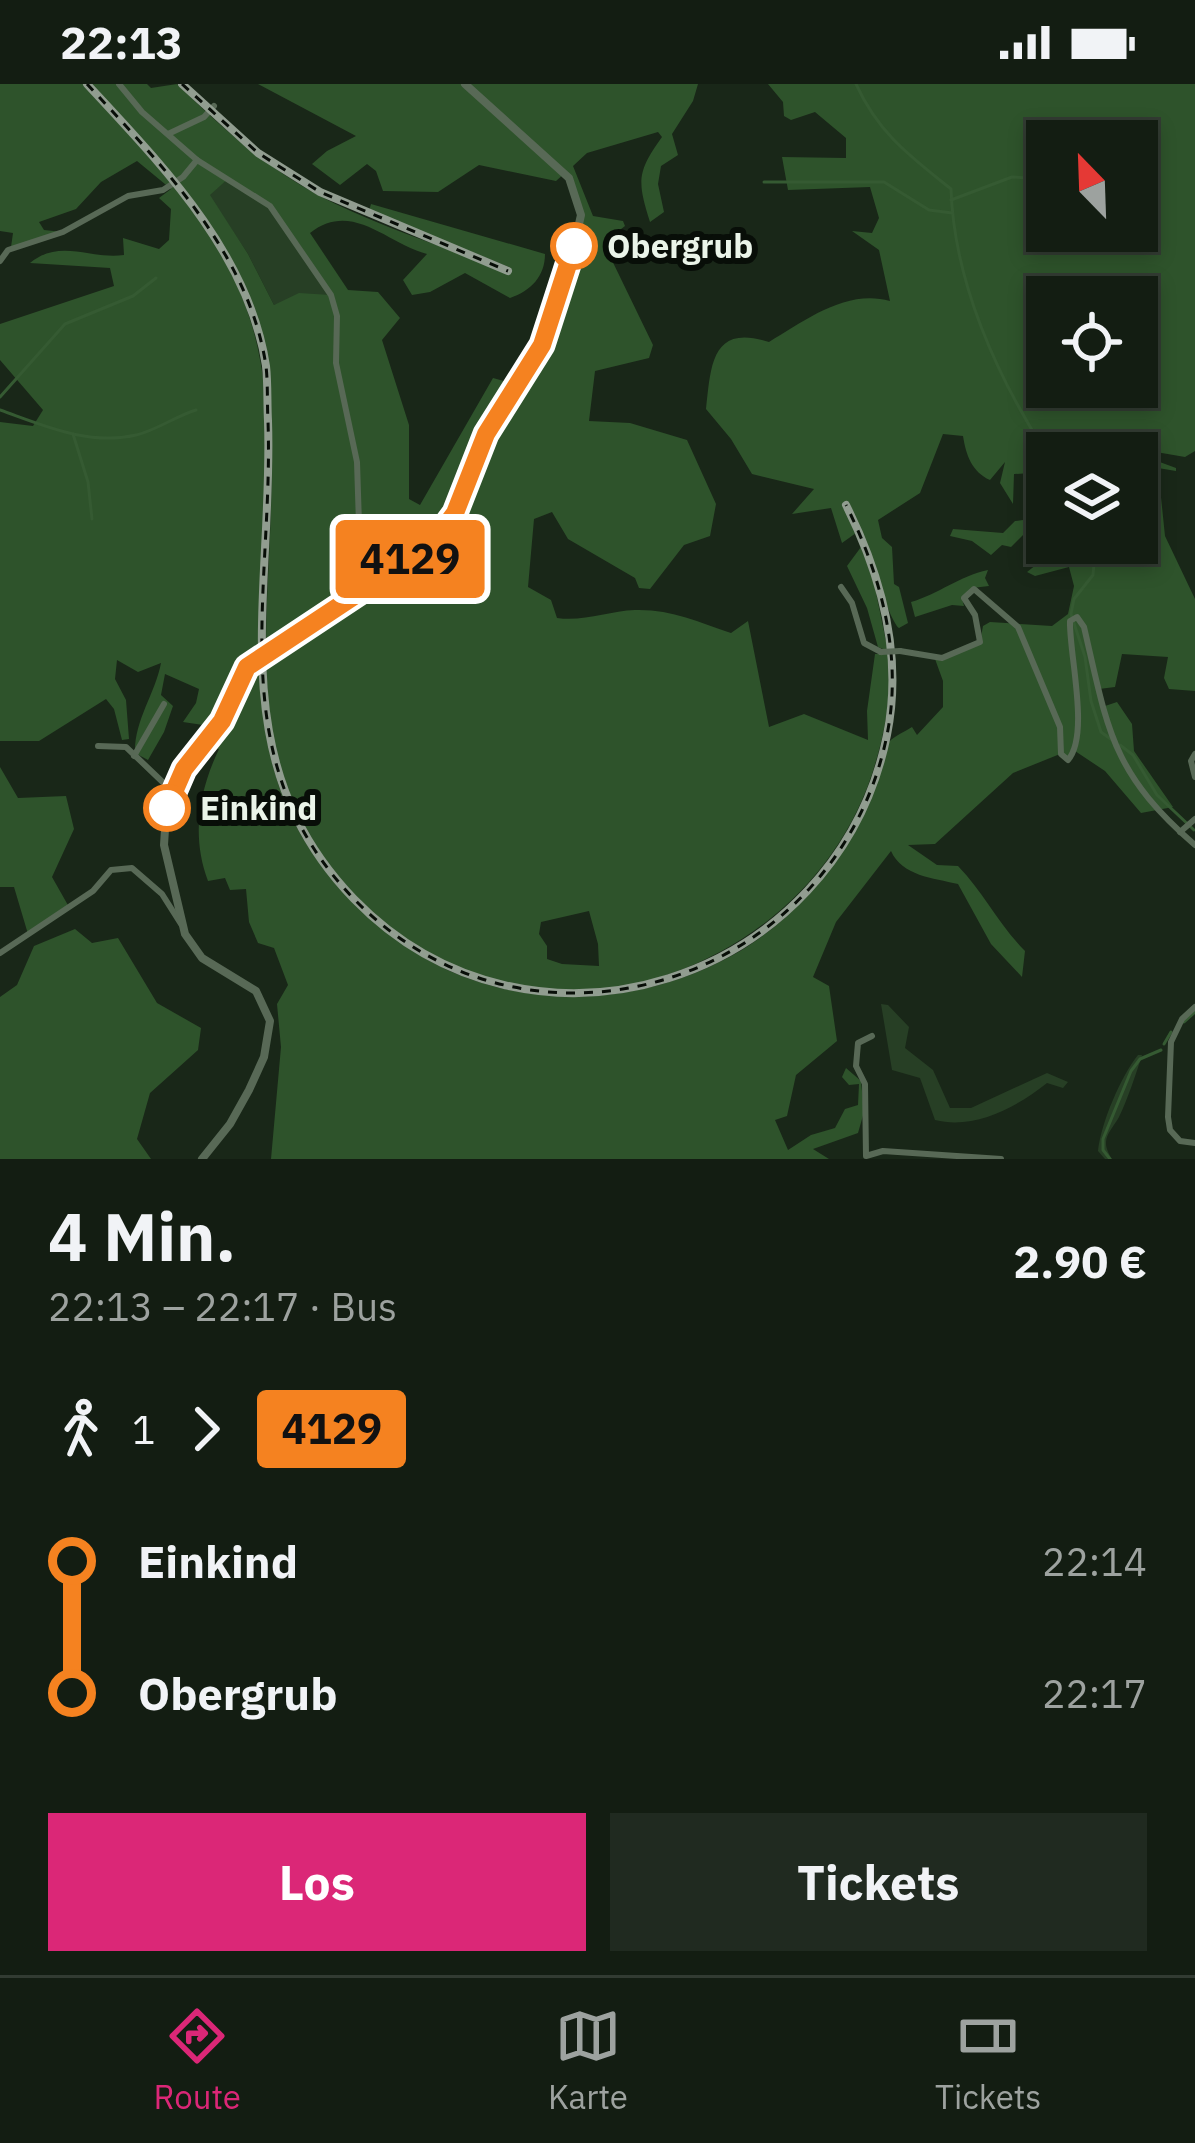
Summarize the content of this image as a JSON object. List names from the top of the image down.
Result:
{
  "places": ["Obergrub", "Einkind"],
  "lines": ["bus line 4129"],
  "north": "top left",
  "page": {
    "status": "22:13",
    "on_map": "4129",
    "heading": ["4 Min.", "22:13 – 22:17 · Bus", "2.90 €"],
    "legs": ["1", "4129"],
    "list": [
      {
        "name": "Einkind",
        "value": "22:14"
      },
      {
        "name": "Obergrub",
        "value": "22:17"
      }
    ],
    "buttons": ["Los", "Tickets"],
    "tabs": ["Route", "Karte", "Tickets"]
  }
}
